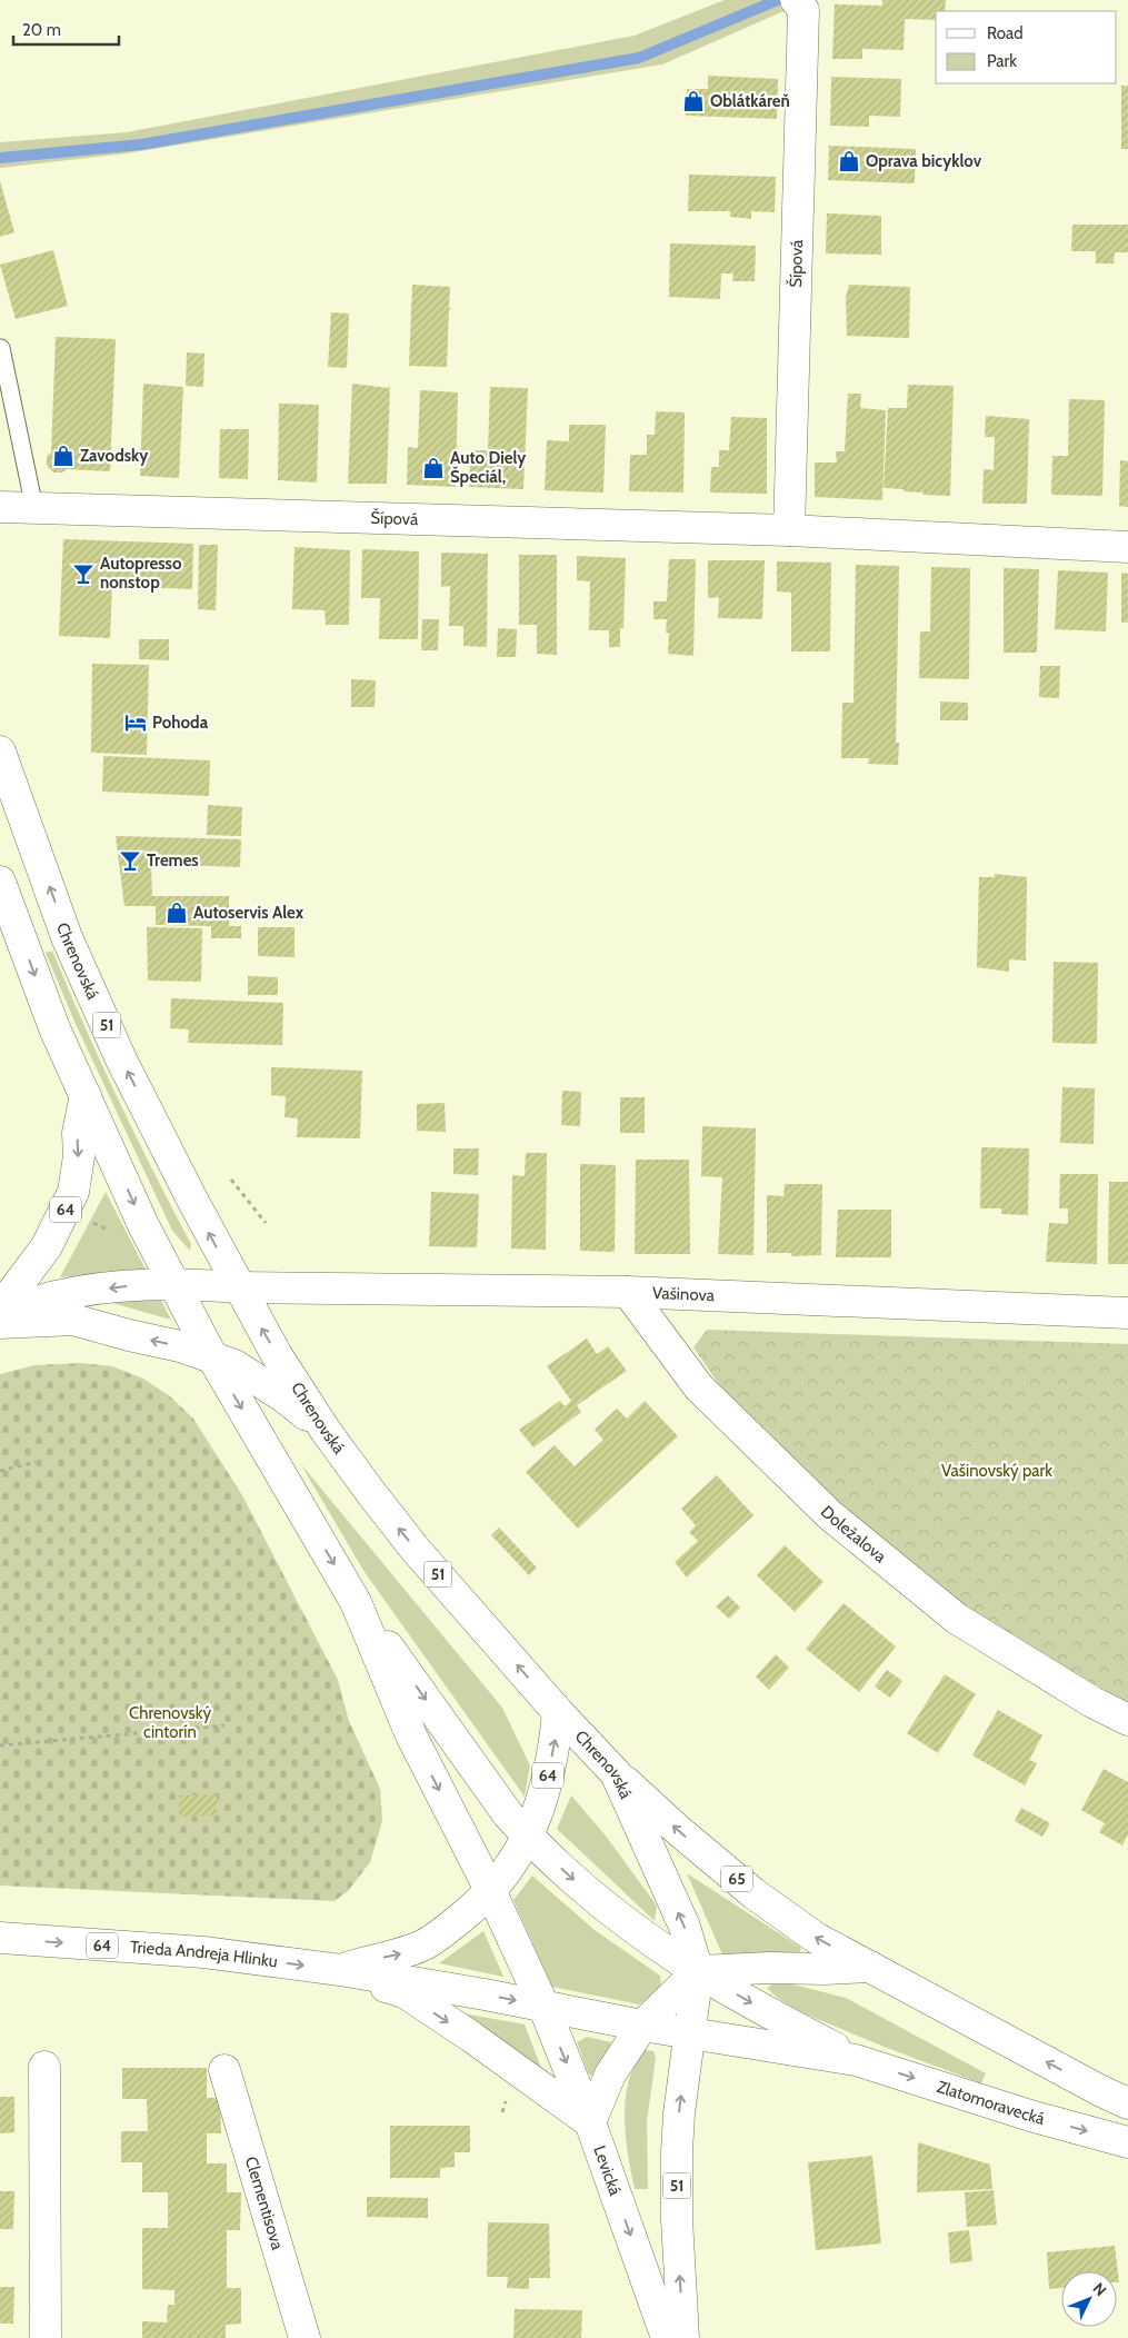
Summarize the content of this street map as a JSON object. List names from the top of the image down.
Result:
{
  "streets": {
    "main road": [
      "Šípová",
      "Chrenovská",
      "51",
      "64",
      "Vašinova",
      "Doležalova",
      "65",
      "Trieda Andreja Hlinku",
      "Zlatomoravecká",
      "Levická",
      "Clementisova"
    ]
  },
  "crossings": [
    ["Chrenovská", "51"],
    ["Chrenovská", "64"],
    ["Chrenovská", "Vašinova"],
    ["Chrenovská", "65"],
    ["64", "Trieda Andreja Hlinku"],
    ["Vašinova", "Doležalova"]
  ],
  "one_way": ["Trieda Andreja Hlinku"],
  "parks": ["Vašinovský park", "Chrenovský cintorín"],
  "places": {
    "shop": [
      "Oblátkáreň",
      "Oprava bicyklov",
      "Zavodsky",
      "Auto Diely Špeciál,",
      "Autoservis Alex"
    ],
    "bar": ["Autopresso nonstop", "Tremes"],
    "hotel": ["Pohoda"]
  },
  "legend": ["Road", "Park"],
  "scale_bar": "20 m",
  "north": "top right"
}
